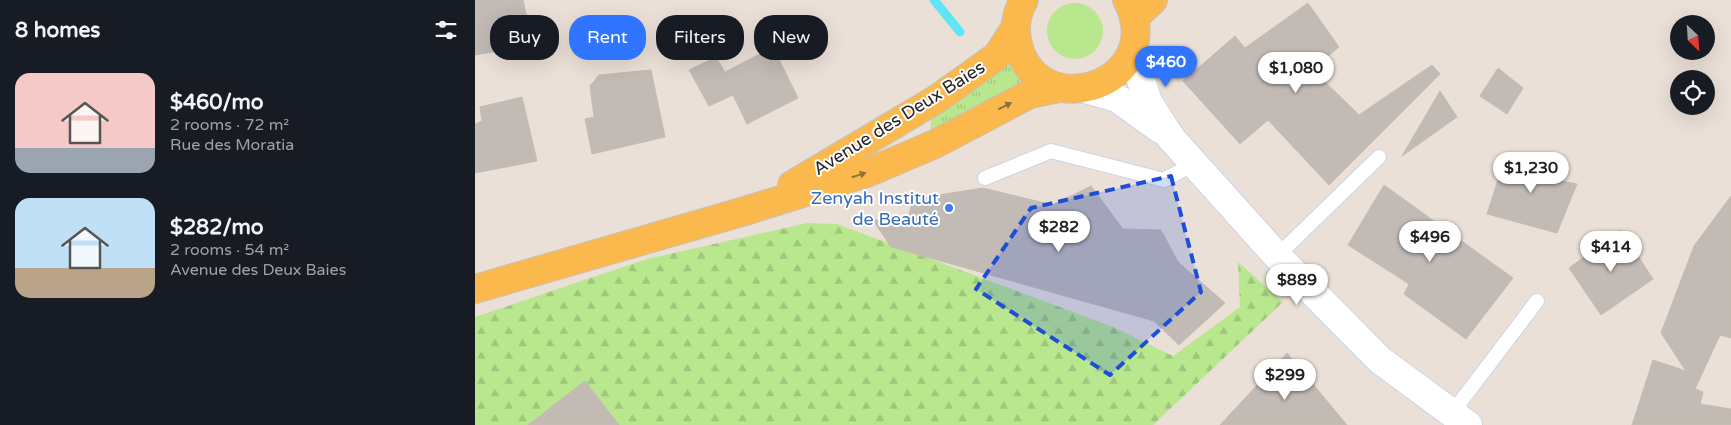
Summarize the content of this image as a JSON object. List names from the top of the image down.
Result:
{
  "streets": {
    "main road": ["Avenue des Deux Baies"]
  },
  "places": ["Zenyah Institut de Beauté"],
  "north": "bottom right",
  "page": {
    "heading": "8 homes",
    "chip": [
      "Buy",
      "Rent",
      "Filters",
      "New"
    ],
    "price": [
      "$460",
      "$1,080",
      "$1,230",
      "$282",
      "$496",
      "$414",
      "$889",
      "$299"
    ],
    "list": [
      {
        "name": "$460/mo",
        "note": "2 rooms · 72 m² · Rue des Moratia"
      },
      {
        "name": "$282/mo",
        "note": "2 rooms · 54 m² · Avenue des Deux Baies"
      }
    ]
  }
}
